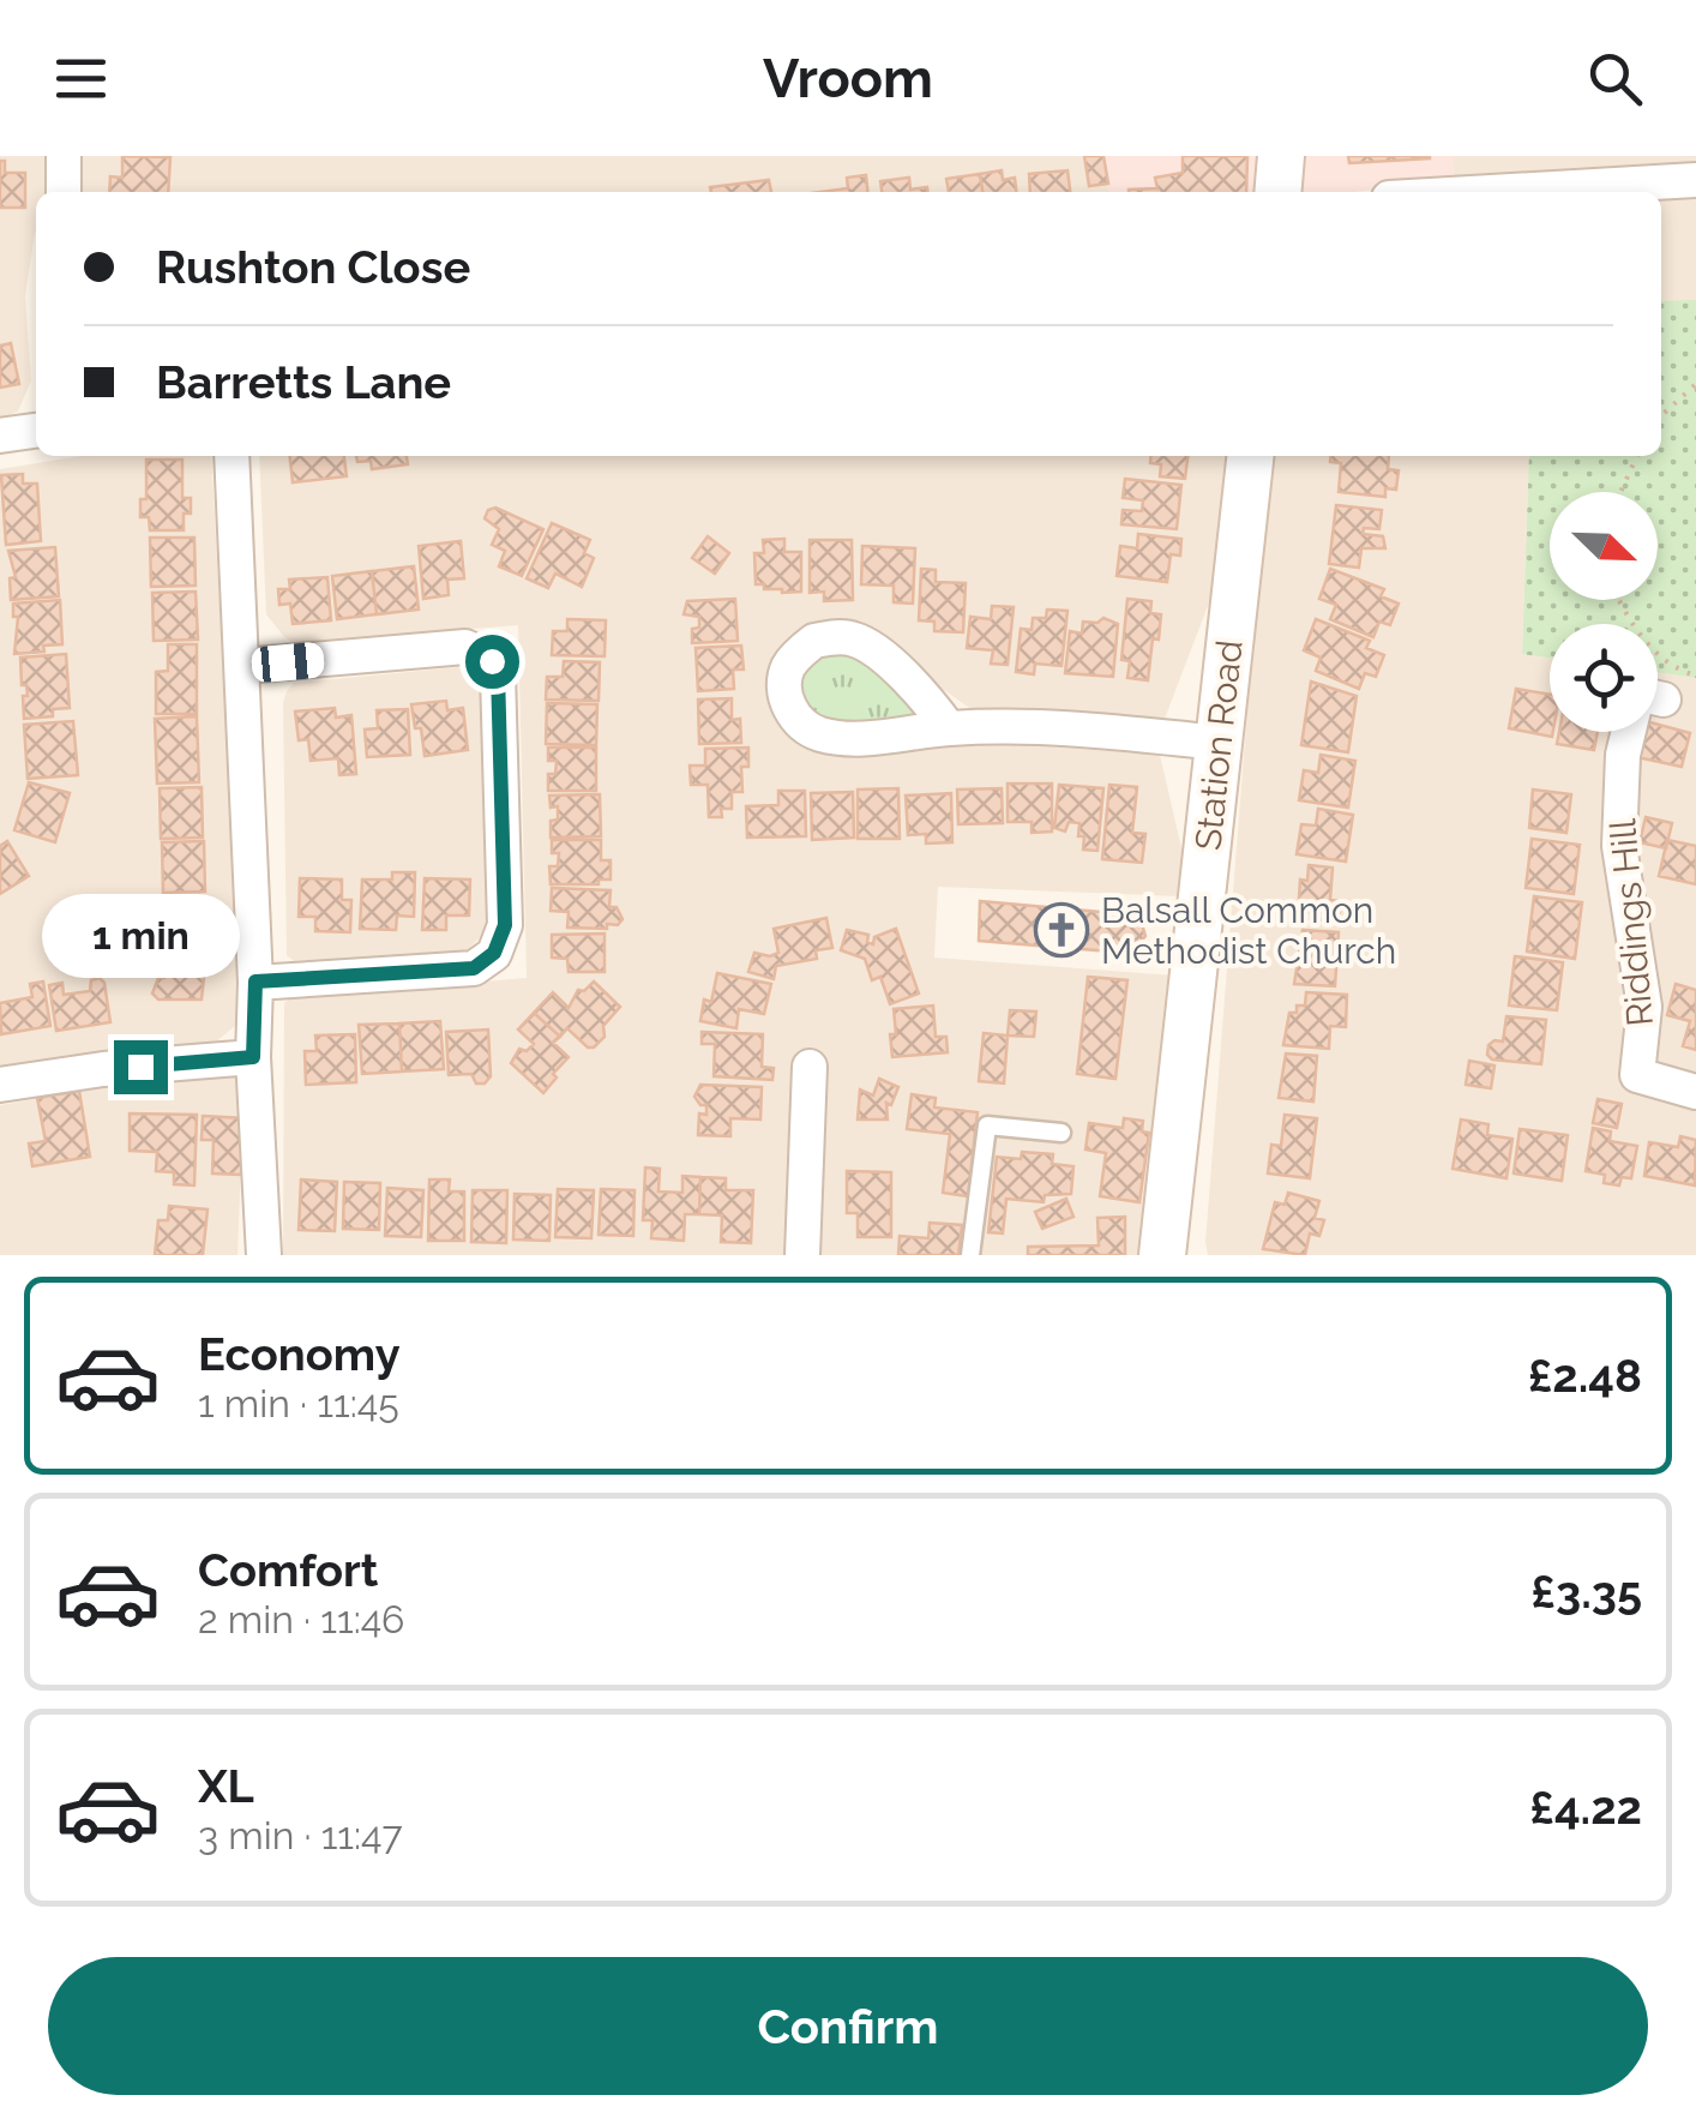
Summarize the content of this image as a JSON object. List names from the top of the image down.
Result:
{
  "streets": {
    "street": ["Station Road", "Riddings Hill"]
  },
  "places": {
    "church": ["Balsall Common Methodist Church"]
  },
  "north": "bottom right",
  "page": {
    "header": "Vroom",
    "banner": ["Rushton Close", "Barretts Lane"],
    "bubble": "1 min",
    "list": [
      {
        "name": "Economy",
        "note": "1 min · 11:45",
        "value": "£2.48"
      },
      {
        "name": "Comfort",
        "note": "2 min · 11:46",
        "value": "£3.35"
      },
      {
        "name": "XL",
        "note": "3 min · 11:47",
        "value": "£4.22"
      }
    ],
    "buttons": "Confirm"
  }
}
